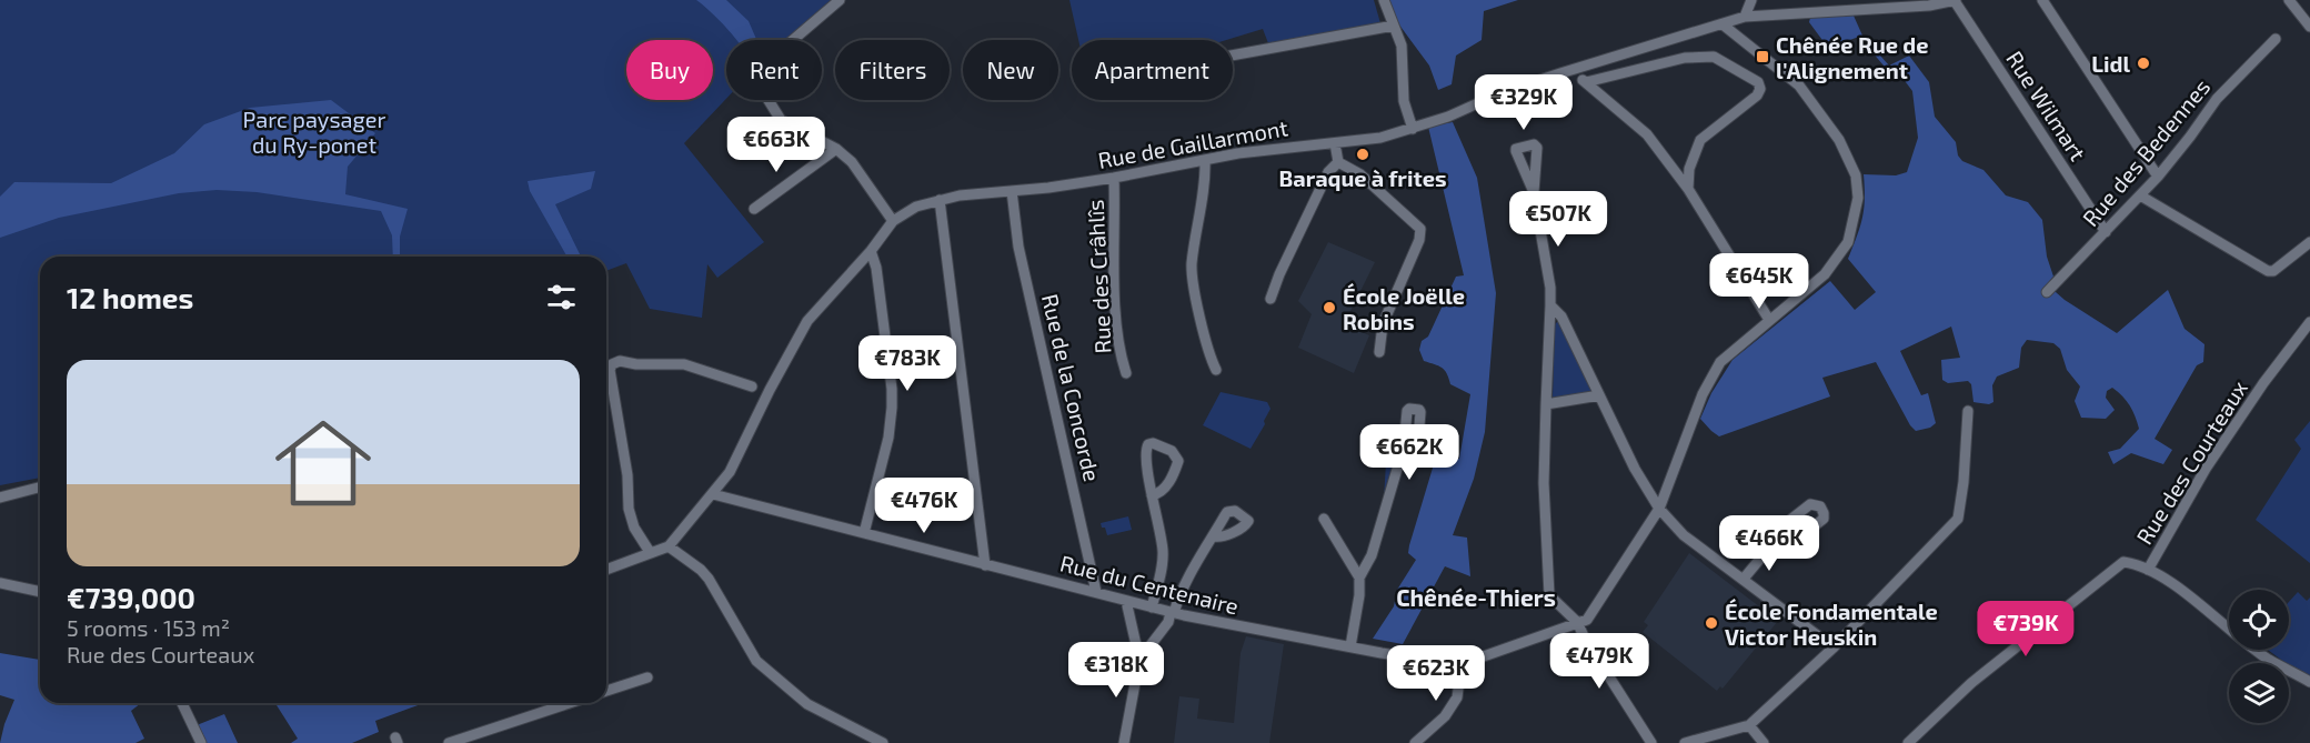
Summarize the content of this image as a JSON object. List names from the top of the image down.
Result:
{
  "streets": {
    "street": [
      "Rue Wilmart",
      "Rue de Gaillarmont",
      "Rue des Bedennes",
      "Rue des Crâhlîs",
      "Rue de la Concorde",
      "Rue des Courteaux",
      "Rue du Centenaire"
    ]
  },
  "crossings": [
    ["Rue Wilmart", "Rue de Gaillarmont"],
    ["Rue Wilmart", "Rue des Bedennes"],
    ["Rue de Gaillarmont", "Rue des Crâhlîs"],
    ["Rue de Gaillarmont", "Rue de la Concorde"],
    ["Rue de Gaillarmont", "Rue du Centenaire"],
    ["Rue de la Concorde", "Rue du Centenaire"]
  ],
  "districts": ["Chênée-Thiers"],
  "parks": ["Parc paysager du Ry-ponet"],
  "places": {
    "transit": ["Chênée Rue de l'Alignement"],
    "other": [
      "Lidl",
      "Baraque à frites",
      "École Joëlle Robins",
      "École Fondamentale Victor Heuskin"
    ]
  },
  "page": {
    "chip": [
      "Buy",
      "Rent",
      "Filters",
      "New",
      "Apartment"
    ],
    "price": [
      "€329K",
      "€663K",
      "€507K",
      "€645K",
      "€783K",
      "€662K",
      "€476K",
      "€466K",
      "€739K",
      "€479K",
      "€318K",
      "€623K"
    ],
    "heading": "12 homes",
    "list": [
      {
        "name": "€739,000",
        "note": "5 rooms · 153 m² · Rue des Courteaux"
      }
    ]
  }
}
